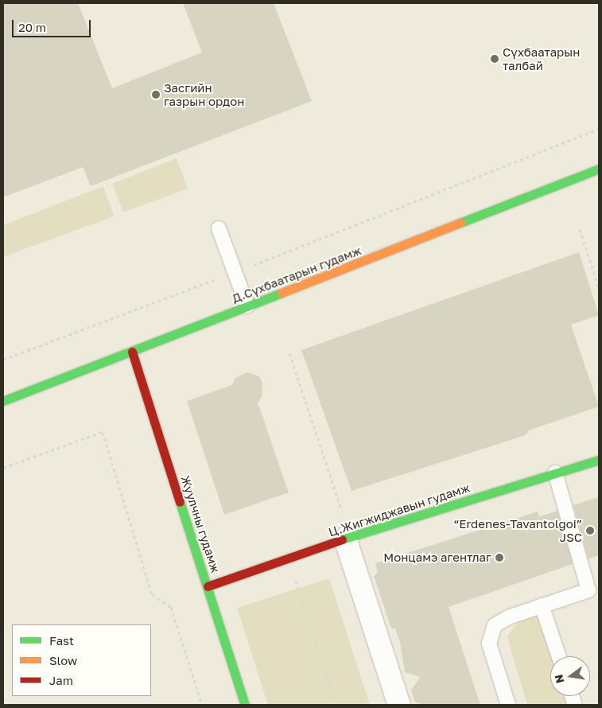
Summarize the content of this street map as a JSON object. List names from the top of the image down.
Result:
{
  "streets": {
    "main road": ["Д.Сүхбаатарын гудамж", "Ц.Жигжиджавын гудамж", "Жуулчны гудамж"]
  },
  "crossings": [
    ["Д.Сүхбаатарын гудамж", "Жуулчны гудамж"],
    ["Ц.Жигжиджавын гудамж", "Жуулчны гудамж"]
  ],
  "places": [
    "Сүхбаатарын талбай",
    "Засгийн газрын ордон",
    "“Erdenes-Tavantolgoi” JSC",
    "Монцамэ агентлаг"
  ],
  "legend": ["Fast", "Slow", "Jam"],
  "scale_bar": "20 m",
  "north": "left"
}
